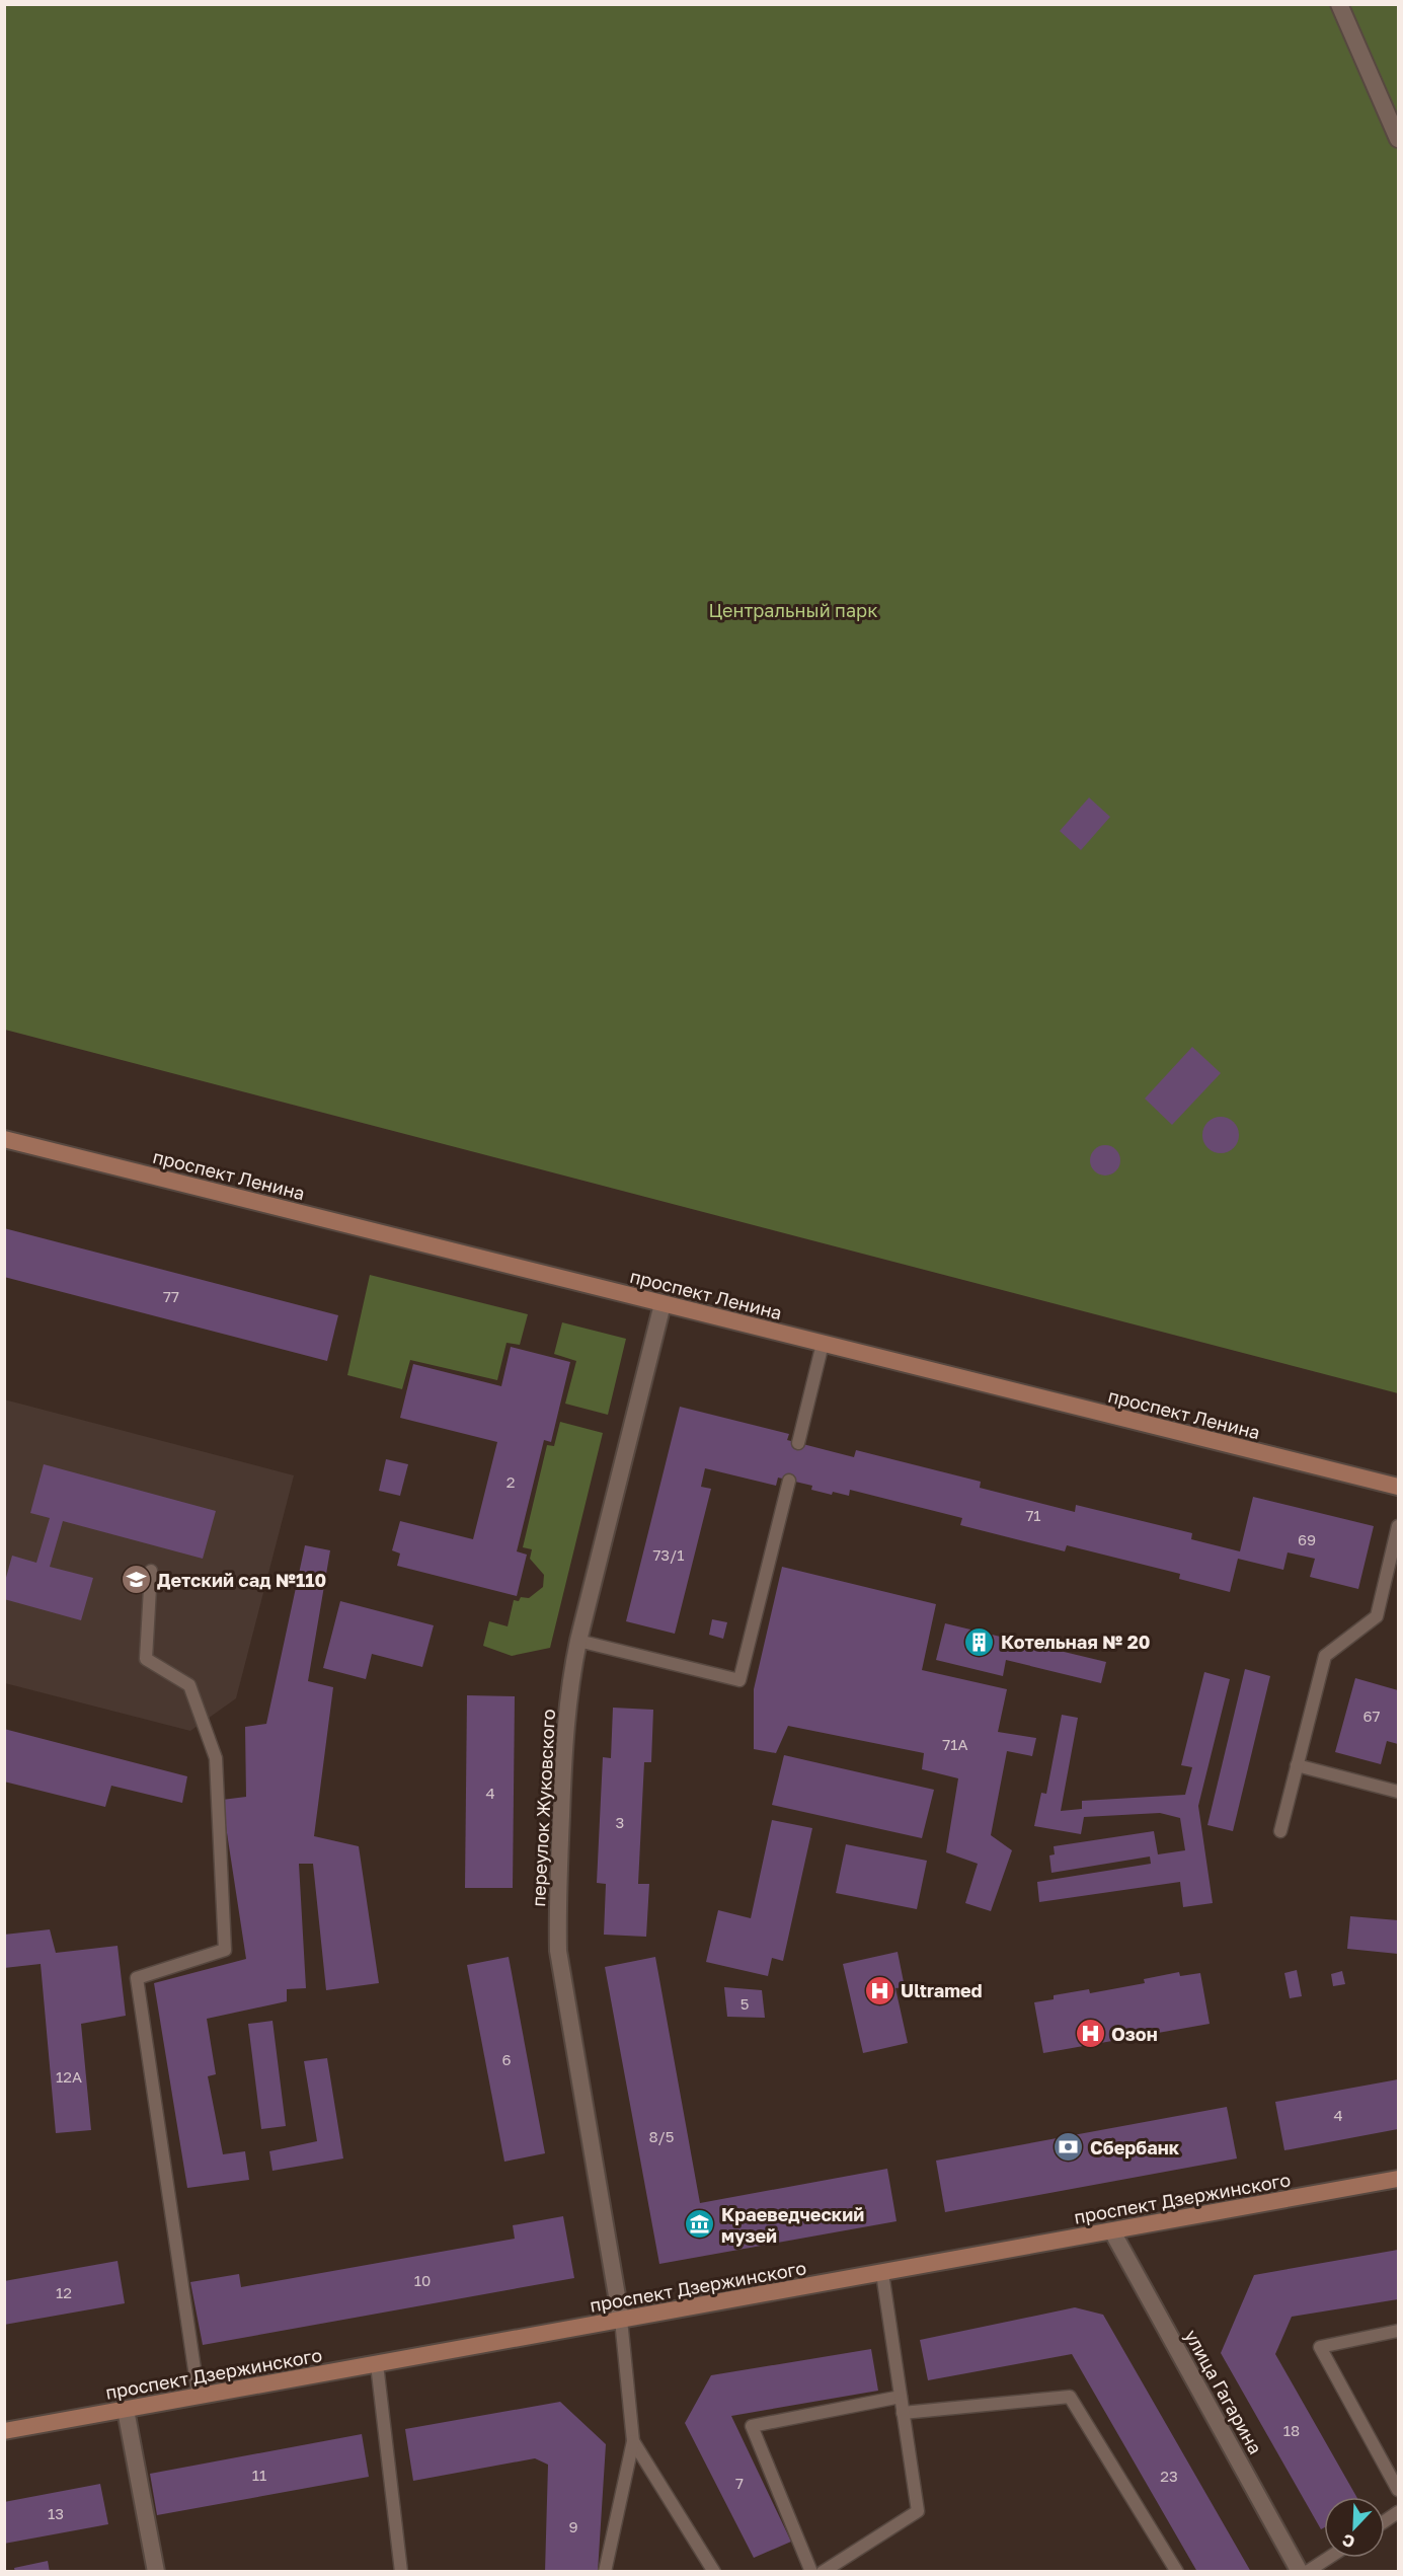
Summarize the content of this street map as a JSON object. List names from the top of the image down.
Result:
{
  "streets": {
    "main road": ["проспект Ленина", "проспект Дзержинского"],
    "street": ["переулок Жуковского", "улица Гагарина"]
  },
  "crossings": [
    ["проспект Ленина", "переулок Жуковского"],
    ["переулок Жуковского", "проспект Дзержинского"],
    ["проспект Дзержинского", "улица Гагарина"]
  ],
  "parks": ["Центральный парк"],
  "places": {
    "school or university": ["Детский сад №110"],
    "building": ["Котельная № 20"],
    "hospital": ["Ultramed", "Озон"],
    "bank": ["Сбербанк"],
    "museum": ["Краеведческий музей"]
  },
  "house_numbers": [
    "77",
    "2",
    "71",
    "69",
    "73/1",
    "67",
    "71А",
    "4",
    "3",
    "5",
    "6",
    "12А",
    "4",
    "8/5",
    "10",
    "12",
    "18",
    "11",
    "23",
    "7",
    "13",
    "9"
  ],
  "north": "bottom left"
}
